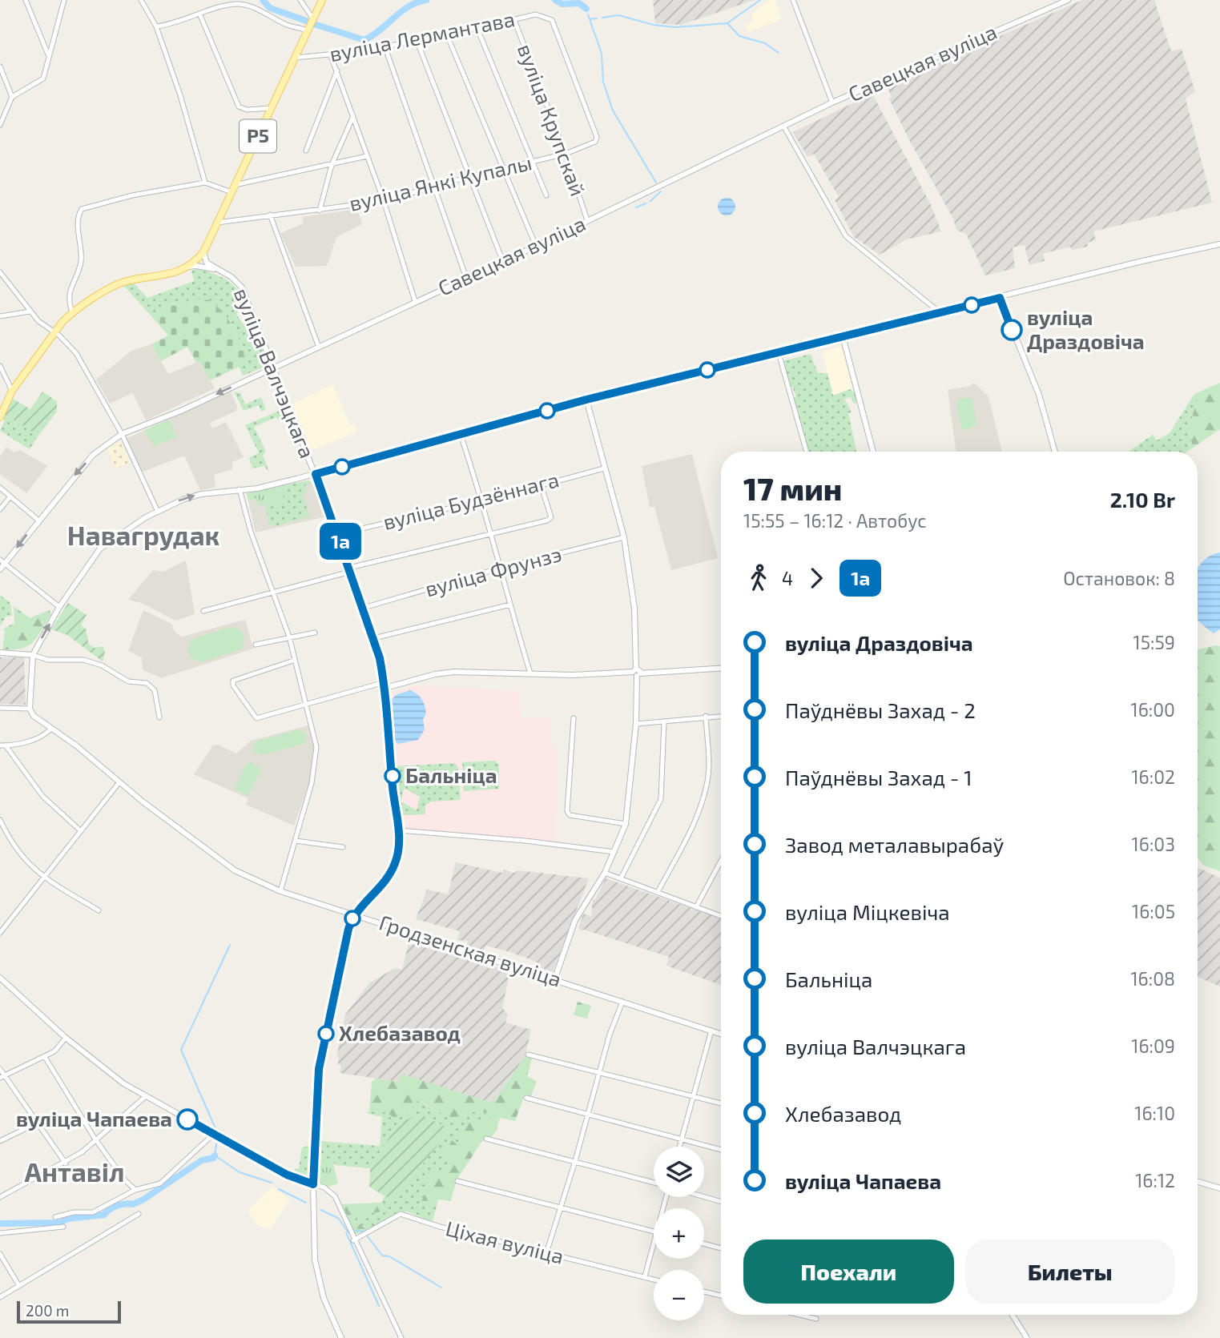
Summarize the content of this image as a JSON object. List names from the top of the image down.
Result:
{
  "streets": {
    "main road": ["Р5"],
    "street": [
      "вуліца Лермантава",
      "Савецкая вуліца",
      "вуліца Крупскай",
      "вуліца Янкі Купалы",
      "вуліца Валчэцкага",
      "вуліца Будзённага",
      "вуліца Фрунзэ",
      "Гродзенская вуліца",
      "Ціхая вуліца"
    ]
  },
  "crossings": [
    ["вуліца Лермантава", "вуліца Крупскай"],
    ["вуліца Лермантава", "Р5"],
    ["вуліца Лермантава", "вуліца Янкі Купалы"],
    ["Савецкая вуліца", "вуліца Крупскай"],
    ["Савецкая вуліца", "вуліца Валчэцкага"],
    ["вуліца Крупскай", "вуліца Янкі Купалы"],
    ["Р5", "вуліца Янкі Купалы"],
    ["Р5", "вуліца Валчэцкага"],
    ["вуліца Валчэцкага", "вуліца Будзённага"],
    ["вуліца Валчэцкага", "вуліца Фрунзэ"],
    ["вуліца Валчэцкага", "Гродзенская вуліца"]
  ],
  "districts": ["Навагрудак", "Антавіл"],
  "places": [
    "вуліца Драздовіча",
    "Бальніца",
    "Хлебазавод",
    "вуліца Чапаева"
  ],
  "lines": ["bus line 1а"],
  "scale_bar": "200 m",
  "page": {
    "on_map": "1а",
    "heading": ["17 мин", "15:55 – 16:12 · Автобус", "2.10 Br"],
    "legs": ["4", "1а", "Остановок: 8"],
    "list": [
      {
        "name": "вуліца Драздовіча",
        "value": "15:59"
      },
      {
        "name": "Паўднёвы Захад - 2",
        "value": "16:00"
      },
      {
        "name": "Паўднёвы Захад - 1",
        "value": "16:02"
      },
      {
        "name": "Завод металавырабаў",
        "value": "16:03"
      },
      {
        "name": "вуліца Міцкевіча",
        "value": "16:05"
      },
      {
        "name": "Бальніца",
        "value": "16:08"
      },
      {
        "name": "вуліца Валчэцкага",
        "value": "16:09"
      },
      {
        "name": "Хлебазавод",
        "value": "16:10"
      },
      {
        "name": "вуліца Чапаева",
        "value": "16:12"
      }
    ],
    "map_buttons": ["+", "−"],
    "buttons": ["Поехали", "Билеты"],
    "scale": "200 m"
  }
}
